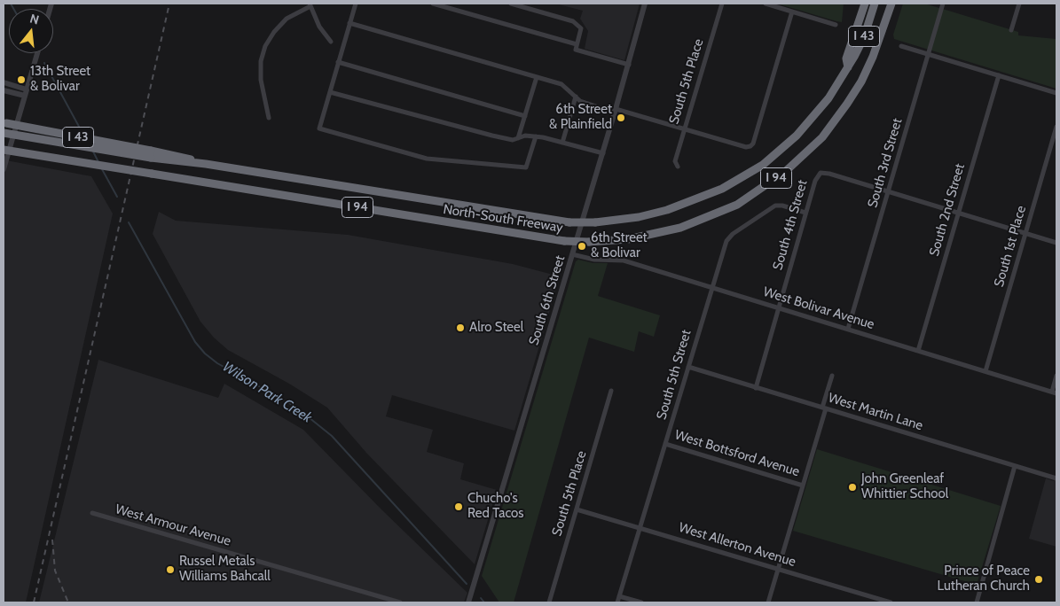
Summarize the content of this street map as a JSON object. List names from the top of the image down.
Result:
{
  "streets": {
    "highway": ["I 43", "I 94", "North-South Freeway"],
    "street": [
      "South 5th Place",
      "South 3rd Street",
      "South 2nd Street",
      "South 4th Street",
      "South 1st Place",
      "South 6th Street",
      "West Bolivar Avenue",
      "South 5th Street",
      "West Martin Lane",
      "West Bottsford Avenue",
      "West Armour Avenue",
      "West Allerton Avenue"
    ]
  },
  "crossings": [
    ["I 43", "North-South Freeway"],
    ["South 5th Place", "West Allerton Avenue"],
    ["South 3rd Street", "South 4th Street"],
    ["South 3rd Street", "West Bolivar Avenue"],
    ["South 2nd Street", "West Bolivar Avenue"],
    ["South 4th Street", "West Bolivar Avenue"],
    ["South 4th Street", "South 5th Street"],
    ["South 4th Street", "West Martin Lane"],
    ["South 1st Place", "West Bolivar Avenue"],
    ["South 6th Street", "West Bolivar Avenue"],
    ["West Bolivar Avenue", "South 5th Street"],
    ["South 5th Street", "West Martin Lane"],
    ["South 5th Street", "West Bottsford Avenue"],
    ["South 5th Street", "West Allerton Avenue"]
  ],
  "water": ["Wilson Park Creek"],
  "places": [
    "13th Street & Bolivar",
    "6th Street & Plainfield",
    "6th Street & Bolivar",
    "Alro Steel",
    "John Greenleaf Whittier School",
    "Chucho's Red Tacos",
    "Russel Metals Williams Bahcall",
    "Prince of Peace Lutheran Church"
  ],
  "north": "top"
}
